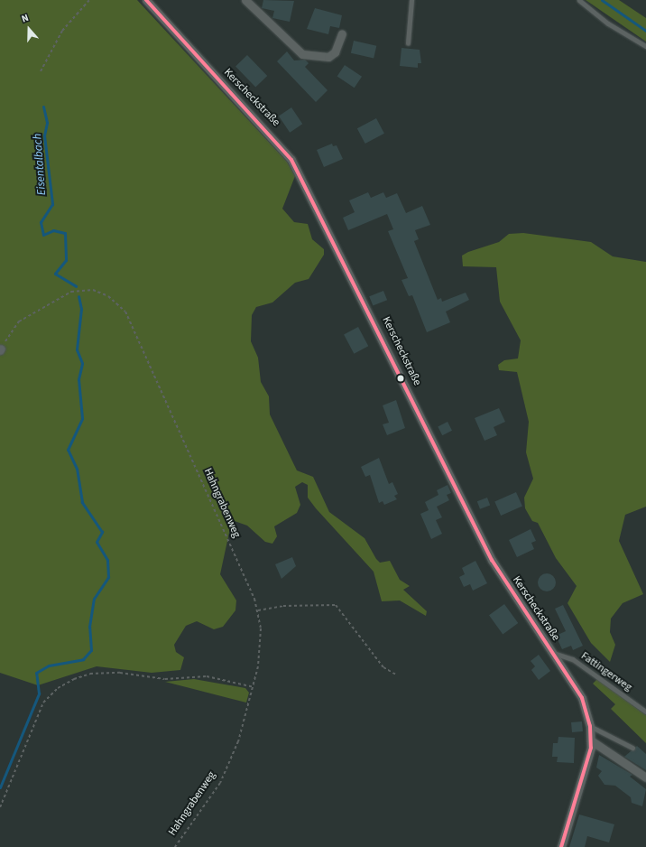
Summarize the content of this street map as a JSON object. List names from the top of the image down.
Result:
{
  "streets": {
    "street": ["Kerscheckstraße"],
    "lane": ["Fattingerweg"],
    "path": ["Hahngrabenweg"]
  },
  "crossings": [
    ["Kerscheckstraße", "Fattingerweg"]
  ],
  "water": ["Eisentalbach"],
  "north": "top"
}
